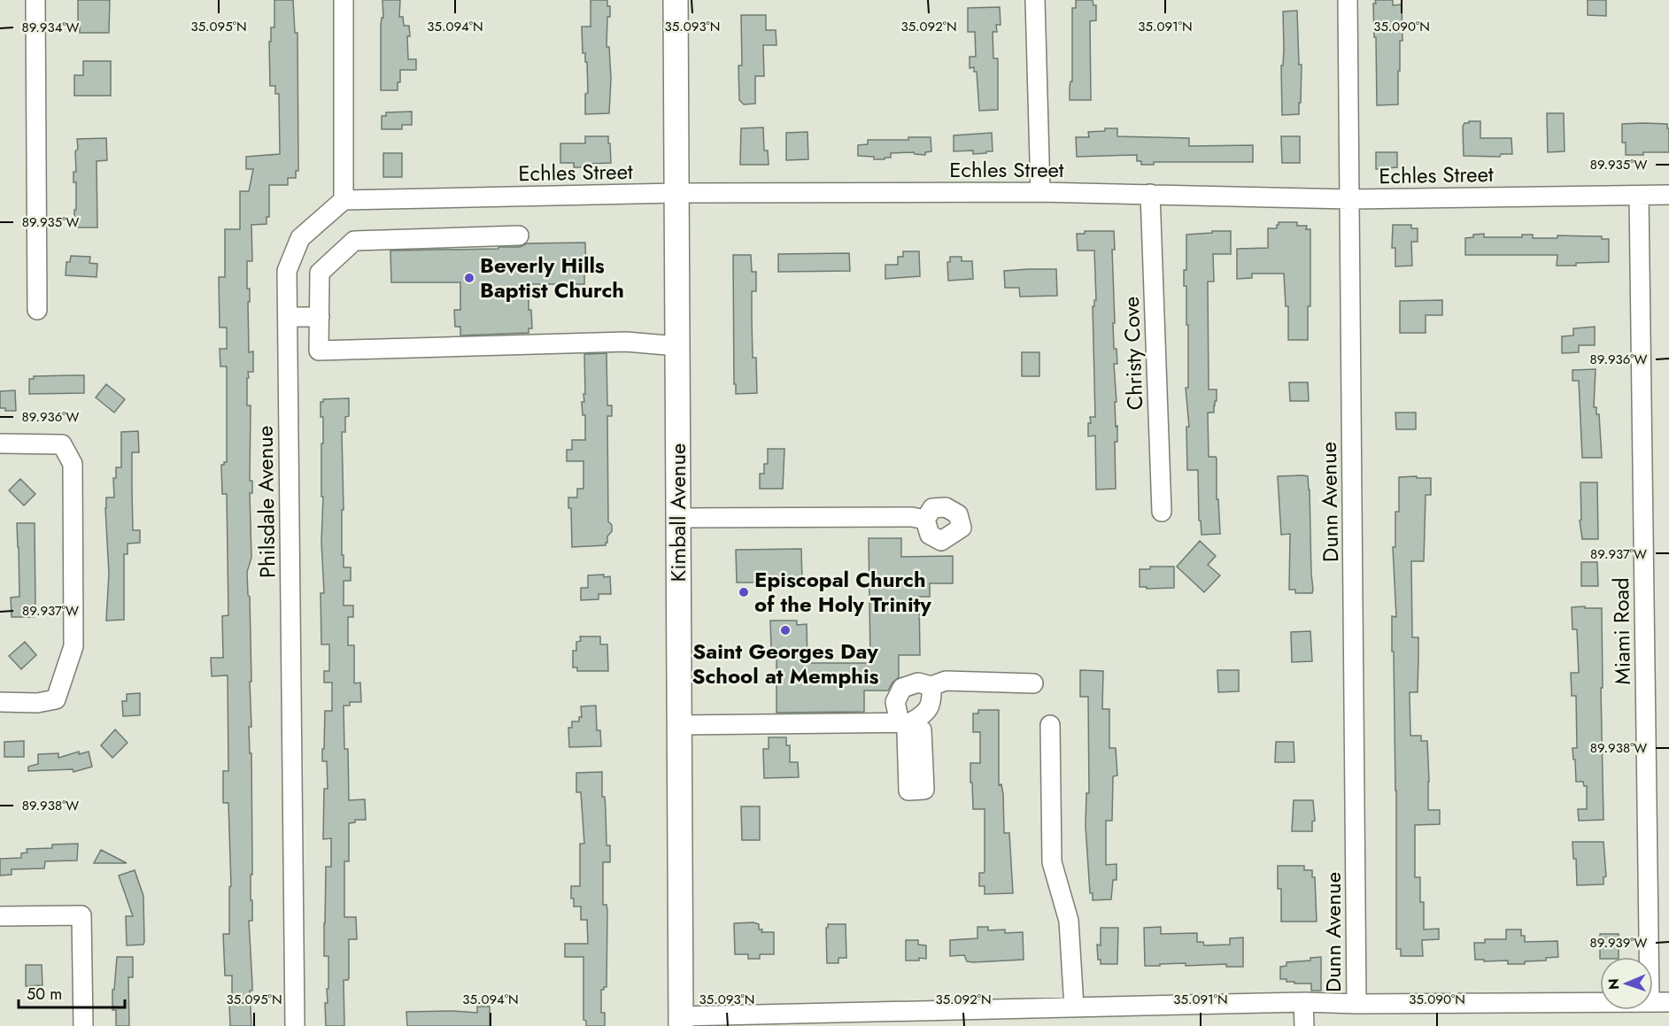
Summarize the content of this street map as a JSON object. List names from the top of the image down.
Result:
{
  "streets": {
    "main road": ["Kimball Avenue"],
    "street": [
      "Echles Street",
      "Christy Cove",
      "Philsdale Avenue",
      "Dunn Avenue",
      "Miami Road"
    ]
  },
  "crossings": [
    ["Echles Street", "Christy Cove"],
    ["Echles Street", "Philsdale Avenue"],
    ["Echles Street", "Dunn Avenue"],
    ["Echles Street", "Kimball Avenue"],
    ["Echles Street", "Miami Road"]
  ],
  "places": ["Beverly Hills Baptist Church", "Episcopal Church of the Holy Trinity", "Saint Georges Day School at Memphis"],
  "scale_bar": "50 m",
  "north": "left",
  "coordinates": [
    "35.095°N",
    "35.094°N",
    "35.093°N",
    "35.092°N",
    "35.091°N",
    "35.090°N",
    "89.934°W",
    "89.935°W",
    "89.936°W",
    "89.937°W",
    "89.938°W",
    "89.939°W"
  ]
}
